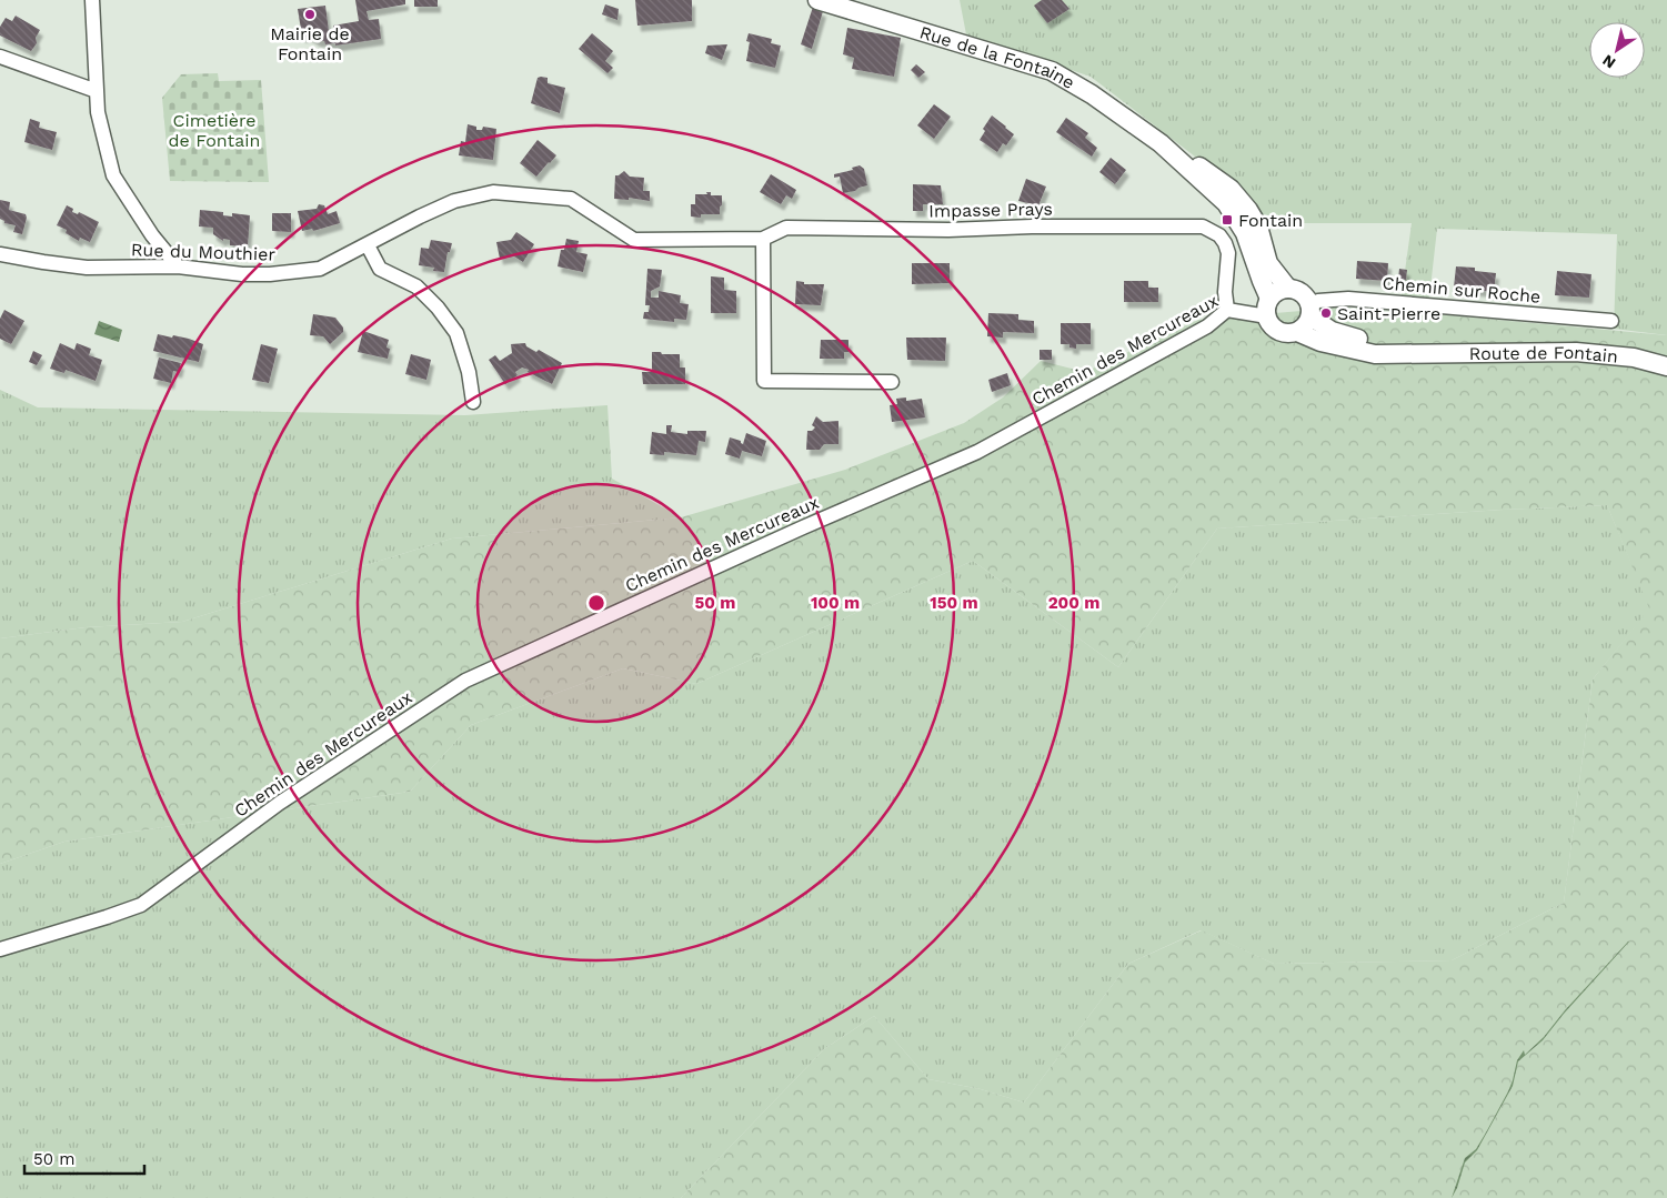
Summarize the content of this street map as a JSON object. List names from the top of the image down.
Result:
{
  "streets": {
    "street": [
      "Rue de la Fontaine",
      "Impasse Prays",
      "Rue du Mouthier",
      "Chemin sur Roche",
      "Chemin des Mercureaux",
      "Route de Fontain"
    ]
  },
  "crossings": [
    ["Rue de la Fontaine", "Chemin sur Roche"],
    ["Rue de la Fontaine", "Chemin des Mercureaux"],
    ["Rue de la Fontaine", "Route de Fontain"],
    ["Impasse Prays", "Rue du Mouthier"],
    ["Impasse Prays", "Chemin des Mercureaux"],
    ["Chemin sur Roche", "Chemin des Mercureaux"],
    ["Chemin sur Roche", "Route de Fontain"],
    ["Chemin des Mercureaux", "Route de Fontain"]
  ],
  "parks": ["Cimetière de Fontain"],
  "places": {
    "other": ["Mairie de Fontain", "Saint-Pierre"],
    "transit": ["Fontain"]
  },
  "scale_bar": "50 m",
  "north": "bottom left",
  "rings": [
    "50 m",
    "100 m",
    "150 m",
    "200 m"
  ]
}
